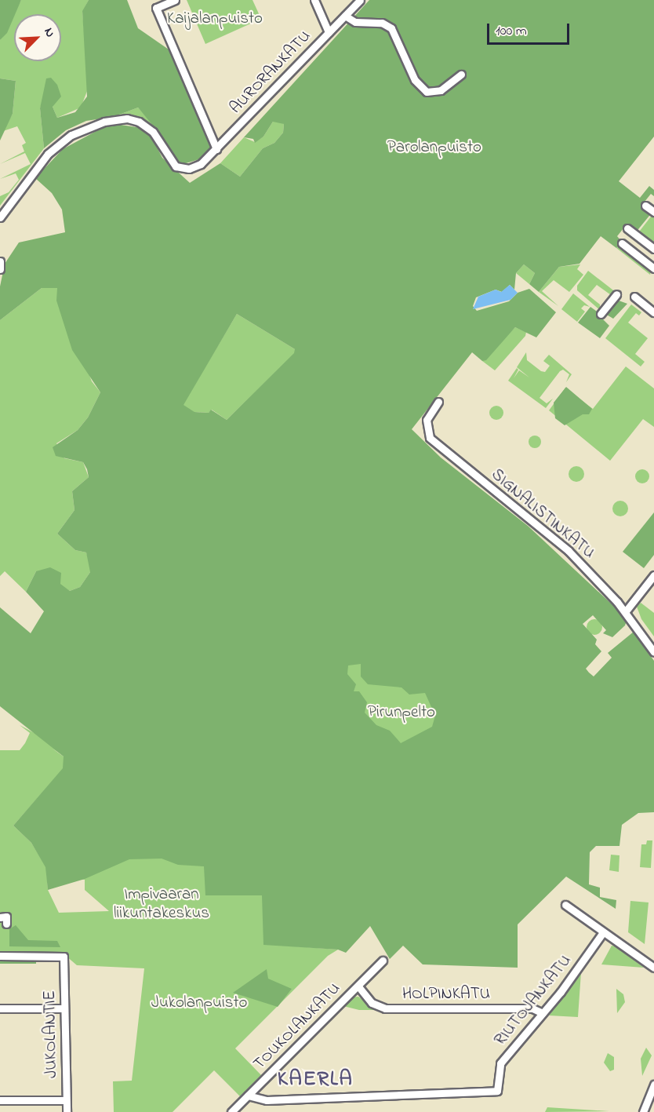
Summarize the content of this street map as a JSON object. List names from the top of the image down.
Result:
{
  "streets": {
    "street": [
      "AURORANKATU",
      "SIGNALISTINKATU",
      "HOLPINKATU",
      "RIUTOJANKATU",
      "TOUKOLANKATU",
      "JUKOLANTIE"
    ]
  },
  "crossings": [
    ["HOLPINKATU", "RIUTOJANKATU"],
    ["HOLPINKATU", "TOUKOLANKATU"],
    ["RIUTOJANKATU", "TOUKOLANKATU"]
  ],
  "districts": ["KAERLA"],
  "parks": [
    "Kaijalanpuisto",
    "Parolanpuisto",
    "Pirunpelto",
    "Impivaaran liikuntakeskus",
    "Jukolanpuisto"
  ],
  "scale_bar": "100 m",
  "north": "top right"
}
